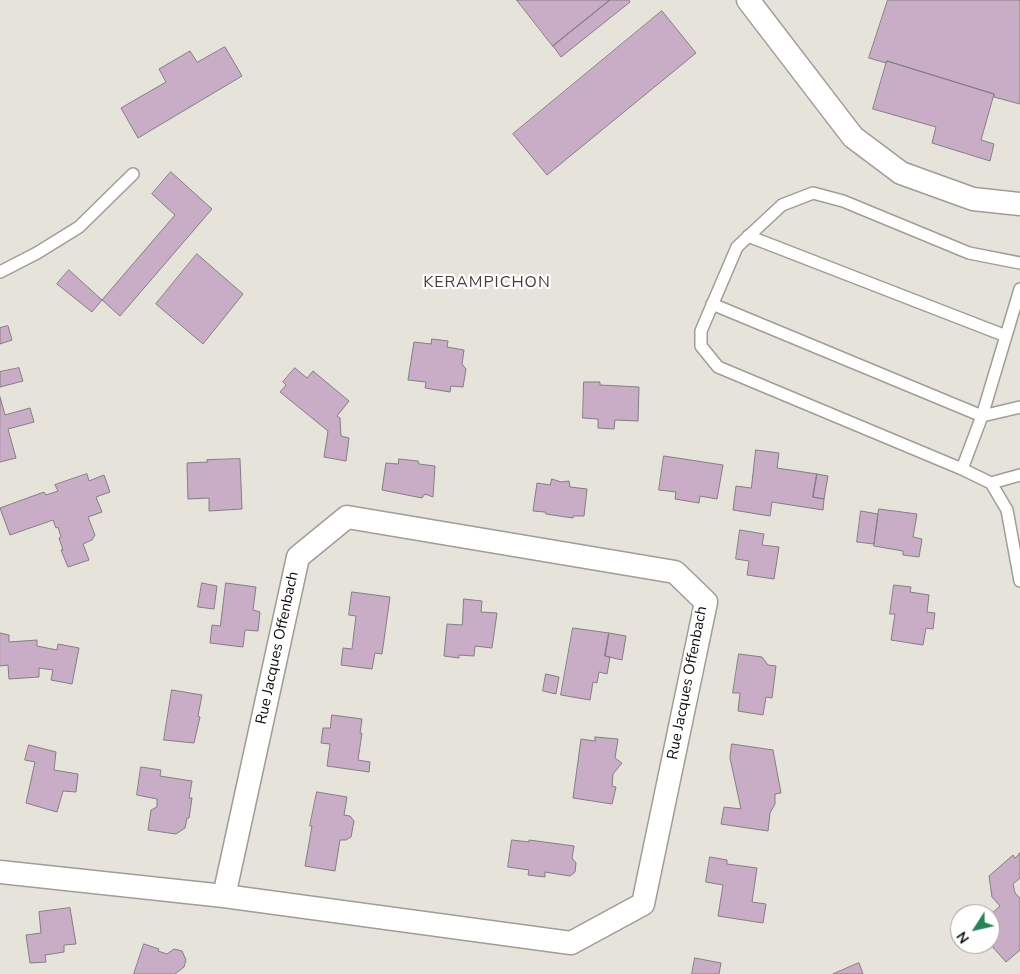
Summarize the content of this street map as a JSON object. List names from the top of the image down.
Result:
{
  "streets": {
    "street": ["Rue Jacques Offenbach"]
  },
  "districts": ["KERAMPICHON"],
  "north": "bottom left"
}
